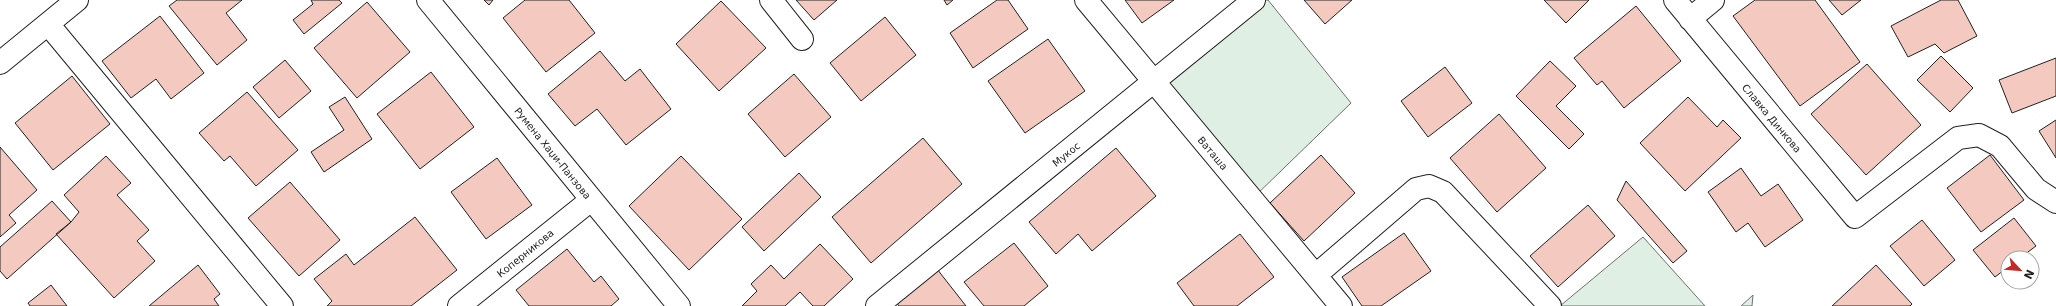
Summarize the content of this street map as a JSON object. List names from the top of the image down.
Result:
{
  "streets": {
    "street": [
      "Славка Динкова",
      "Румена Хаџи-Панзова",
      "Ваташа",
      "Мукос",
      "Коперникова"
    ]
  },
  "crossings": [
    ["Румена Хаџи-Панзова", "Коперникова"],
    ["Ваташа", "Мукос"]
  ],
  "north": "bottom right"
}
